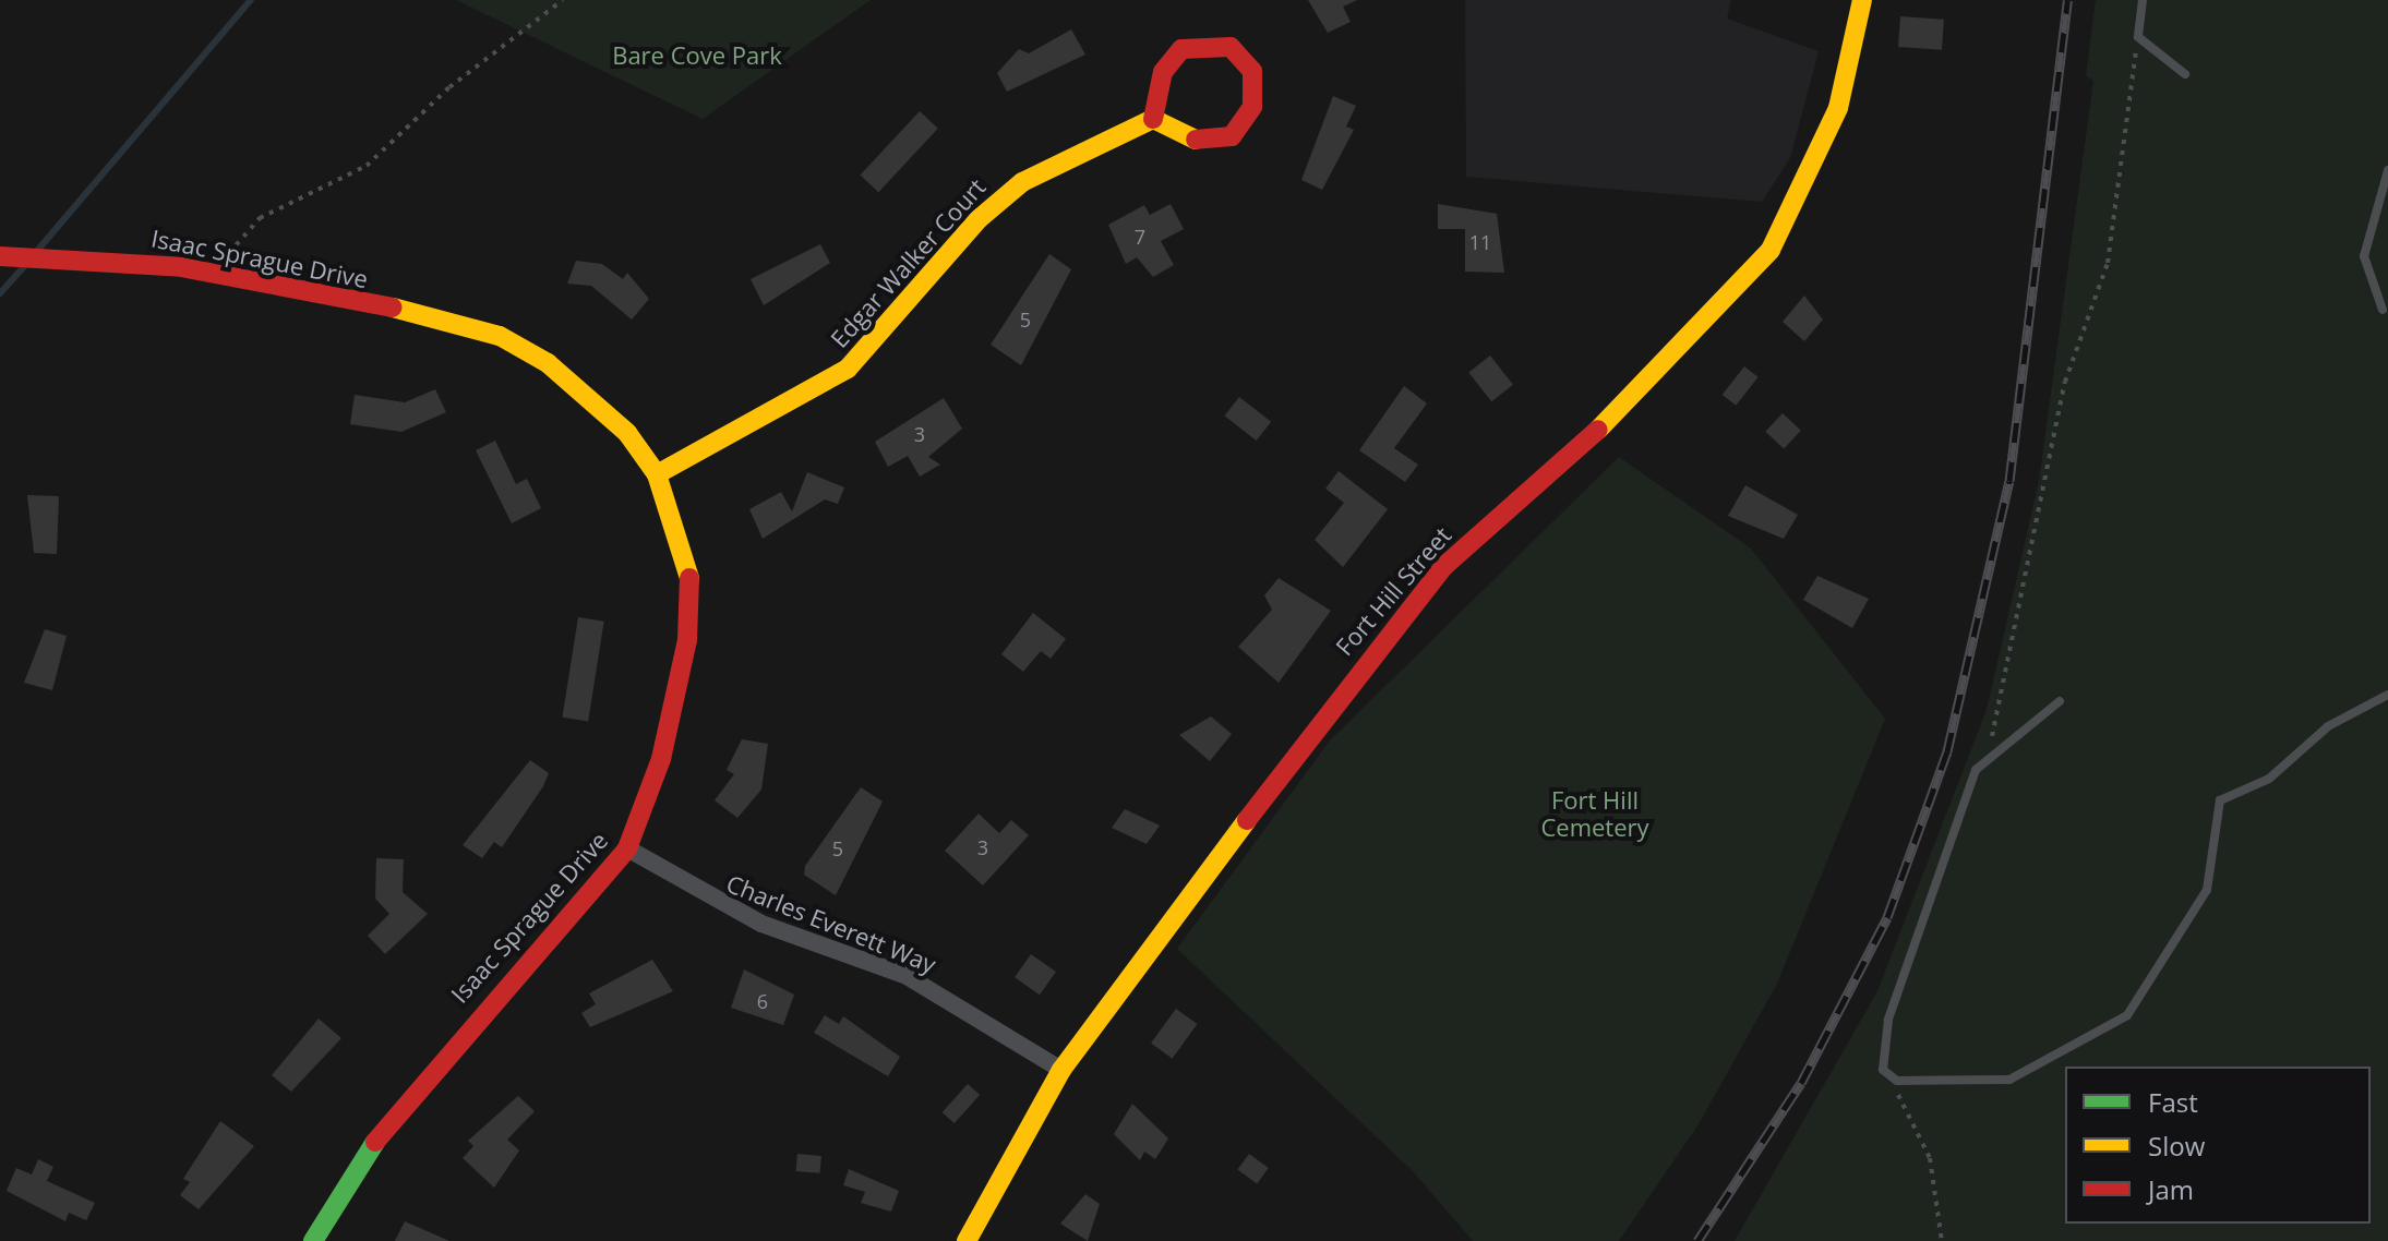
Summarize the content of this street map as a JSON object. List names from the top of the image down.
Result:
{
  "streets": {
    "street": [
      "Isaac Sprague Drive",
      "Edgar Walker Court",
      "Fort Hill Street",
      "Charles Everett Way"
    ]
  },
  "crossings": [
    ["Isaac Sprague Drive", "Edgar Walker Court"],
    ["Isaac Sprague Drive", "Charles Everett Way"],
    ["Fort Hill Street", "Charles Everett Way"]
  ],
  "parks": ["Bare Cove Park", "Fort Hill Cemetery"],
  "house_numbers": [
    "7",
    "11",
    "5",
    "3",
    "3",
    "5",
    "6"
  ],
  "legend": ["Fast", "Slow", "Jam"]
}
